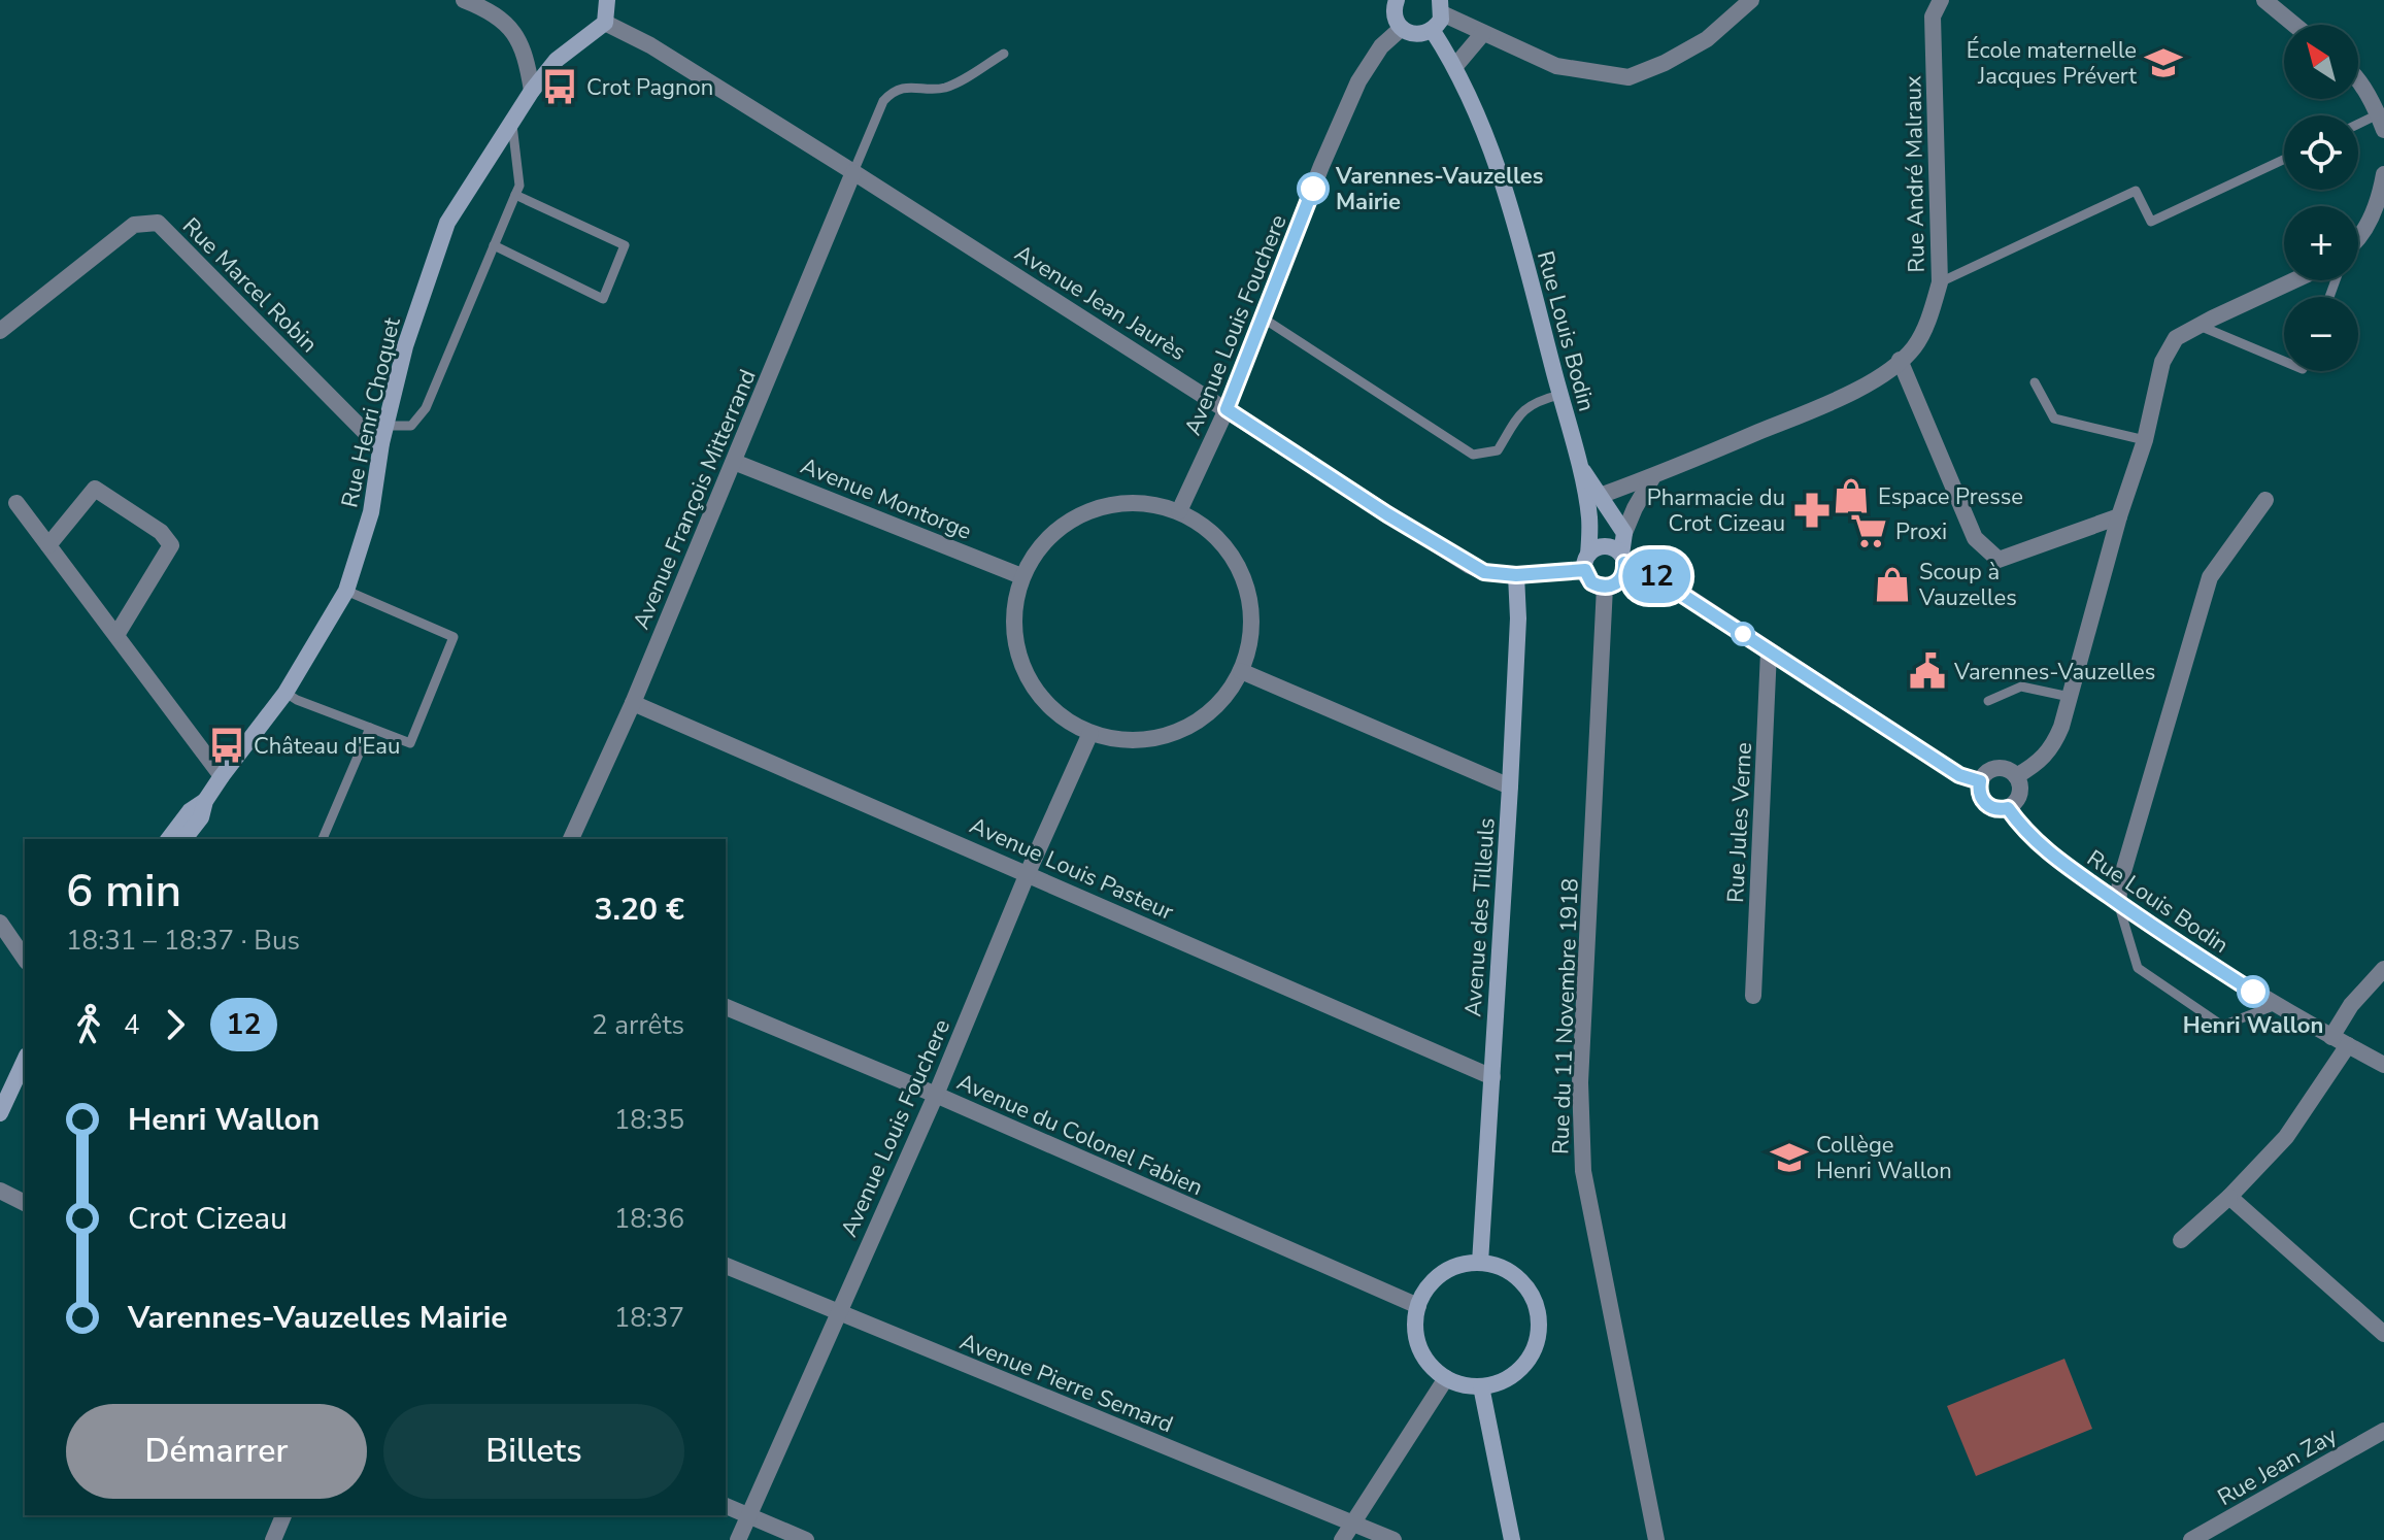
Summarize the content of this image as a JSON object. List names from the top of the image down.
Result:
{
  "streets": {
    "street": [
      "Rue André Malraux",
      "Rue Marcel Robin",
      "Avenue Jean Jaurès",
      "Avenue Louis Fouchere",
      "Rue Louis Bodin",
      "Rue Henri Choquet",
      "Avenue Montorge",
      "Avenue François Mitterrand",
      "Rue Jules Verne",
      "Avenue Louis Pasteur",
      "Avenue des Tilleuls",
      "Rue du 11 Novembre 1918",
      "Avenue du Colonel Fabien",
      "Avenue Pierre Semard",
      "Rue Jean Zay"
    ]
  },
  "crossings": [
    ["Rue André Malraux", "Rue Louis Bodin"],
    ["Rue Marcel Robin", "Rue Henri Choquet"],
    ["Avenue Jean Jaurès", "Avenue Louis Fouchere"],
    ["Avenue Jean Jaurès", "Rue Louis Bodin"],
    ["Avenue Jean Jaurès", "Rue Henri Choquet"],
    ["Avenue Jean Jaurès", "Avenue François Mitterrand"],
    ["Avenue Jean Jaurès", "Avenue des Tilleuls"],
    ["Avenue Jean Jaurès", "Rue du 11 Novembre 1918"],
    ["Avenue Louis Fouchere", "Avenue Montorge"],
    ["Avenue Louis Fouchere", "Avenue Louis Pasteur"],
    ["Avenue Louis Fouchere", "Avenue du Colonel Fabien"],
    ["Avenue Louis Fouchere", "Avenue Pierre Semard"],
    ["Rue Louis Bodin", "Rue du 11 Novembre 1918"],
    ["Avenue Montorge", "Avenue François Mitterrand"],
    ["Avenue François Mitterrand", "Avenue Louis Pasteur"],
    ["Avenue Louis Pasteur", "Avenue des Tilleuls"],
    ["Avenue des Tilleuls", "Avenue du Colonel Fabien"]
  ],
  "places": {
    "school or university": ["École maternelle Jacques Prévert", "Collège Henri Wallon"],
    "bus stop": ["Crot Pagnon", "Château d'Eau"],
    "other": ["Varennes-Vauzelles Mairie", "Henri Wallon"],
    "shop": ["Espace Presse", "Scoup à Vauzelles"],
    "pharmacy": ["Pharmacie du Crot Cizeau"],
    "supermarket": ["Proxi"],
    "public building": ["Varennes-Vauzelles"]
  },
  "lines": ["bus line 12"],
  "north": "top left",
  "page": {
    "on_map": "12",
    "map_buttons": ["+", "−"],
    "heading": ["6 min", "18:31 – 18:37 · Bus", "3.20 €"],
    "legs": ["4", "12", "2 arrêts"],
    "list": [
      {
        "name": "Henri Wallon",
        "value": "18:35"
      },
      {
        "name": "Crot Cizeau",
        "value": "18:36"
      },
      {
        "name": "Varennes-Vauzelles Mairie",
        "value": "18:37"
      }
    ],
    "buttons": ["Démarrer", "Billets"]
  }
}
